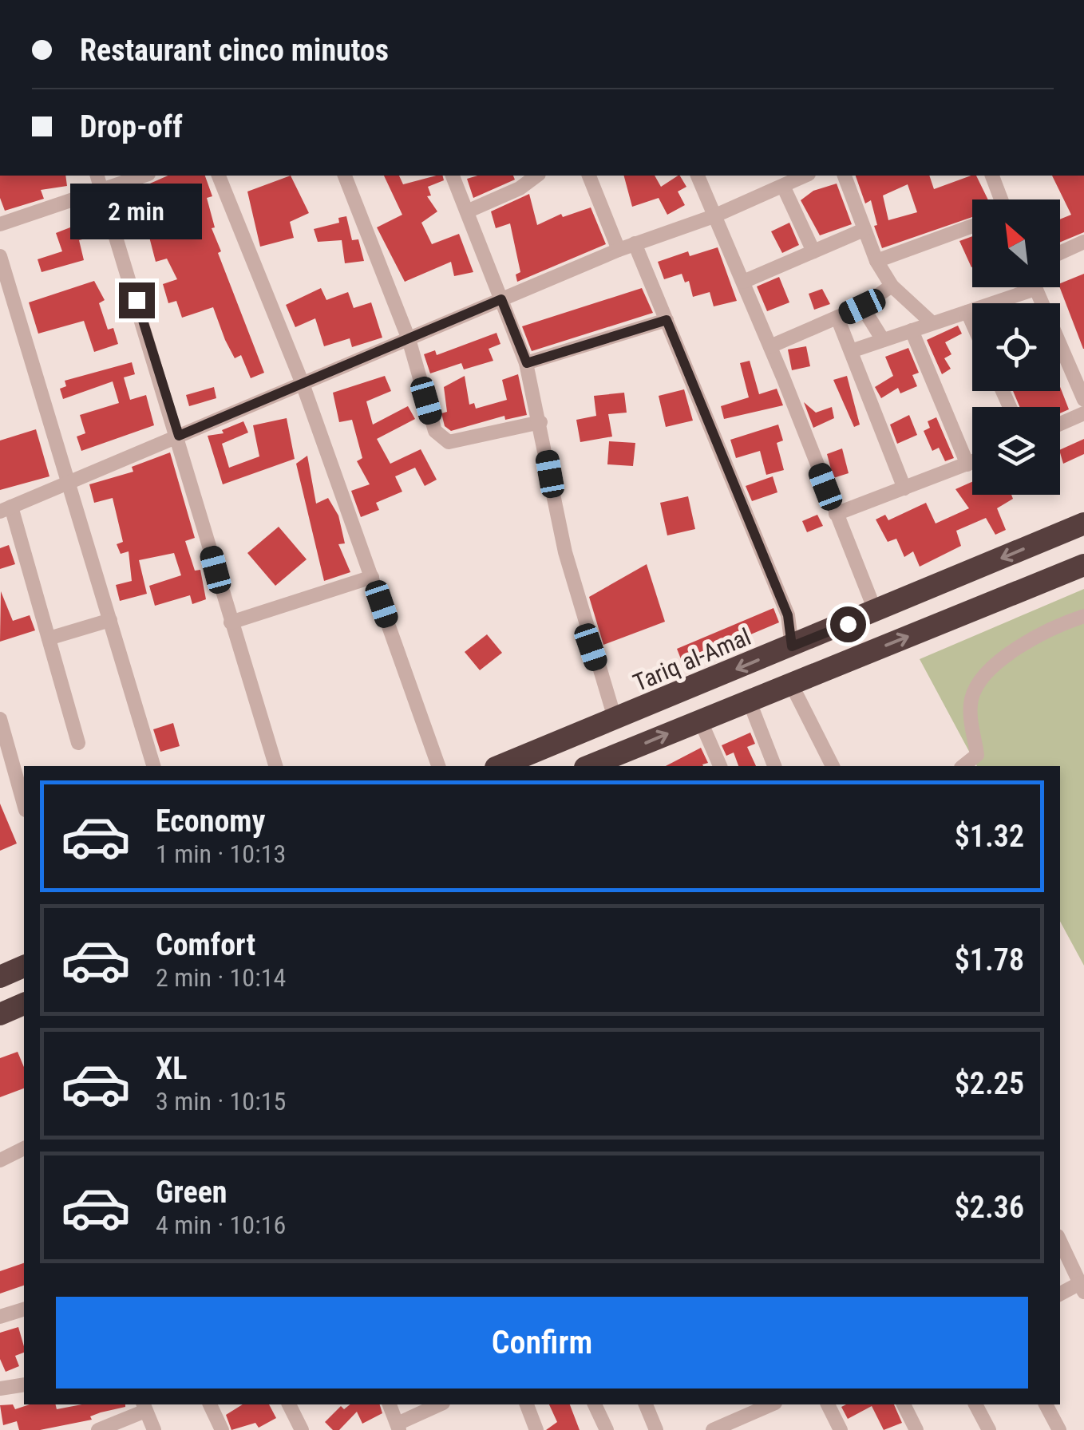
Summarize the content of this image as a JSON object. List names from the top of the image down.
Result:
{
  "streets": {
    "highway": ["Tariq al-Amal"]
  },
  "north": "top left",
  "page": {
    "banner": ["Restaurant cinco minutos", "Drop-off"],
    "bubble": "2 min",
    "list": [
      {
        "name": "Economy",
        "note": "1 min · 10:13",
        "value": "$1.32"
      },
      {
        "name": "Comfort",
        "note": "2 min · 10:14",
        "value": "$1.78"
      },
      {
        "name": "XL",
        "note": "3 min · 10:15",
        "value": "$2.25"
      },
      {
        "name": "Green",
        "note": "4 min · 10:16",
        "value": "$2.36"
      }
    ],
    "buttons": "Confirm"
  }
}
